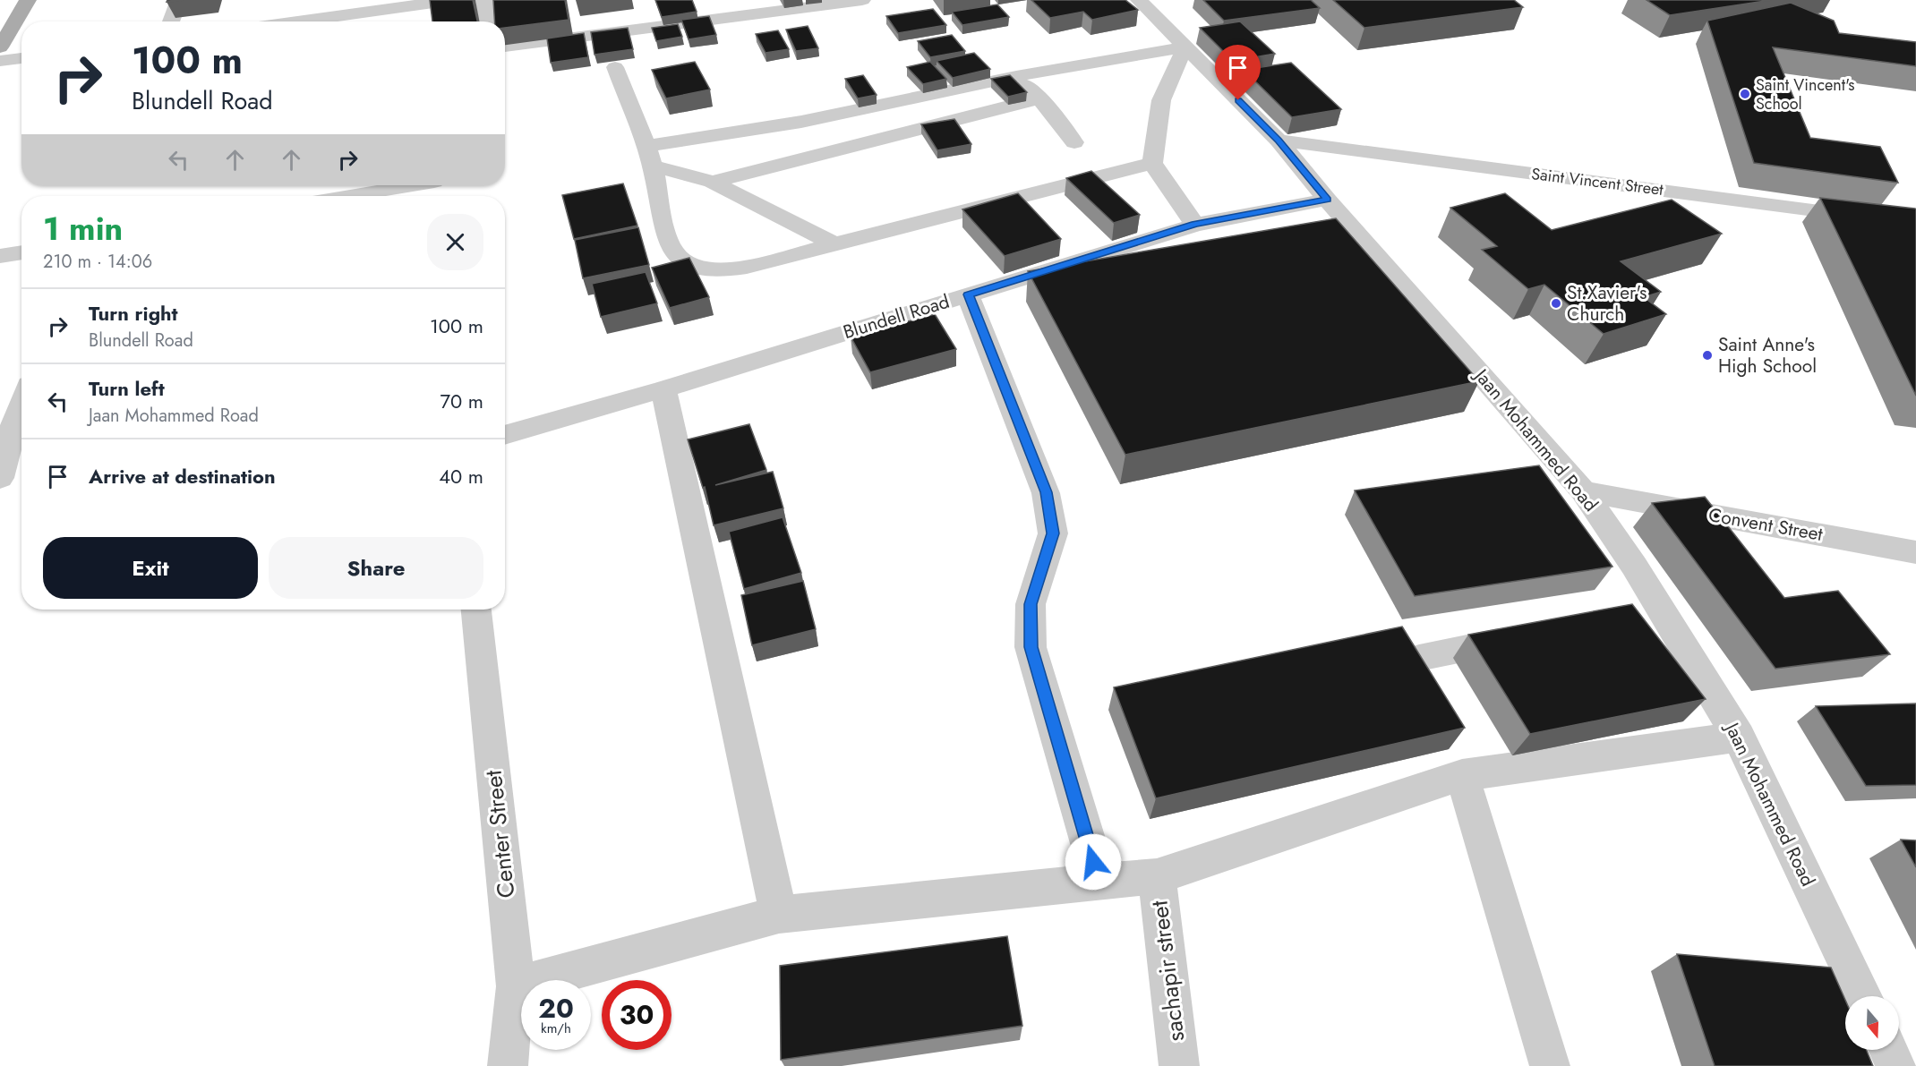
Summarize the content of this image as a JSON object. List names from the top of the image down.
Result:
{
  "streets": {
    "street": [
      "Saint Vincent Street",
      "Blundell Road",
      "Jaan Mohammed Road",
      "Convent Street",
      "Center Street",
      "sachapir street"
    ]
  },
  "crossings": [
    ["Saint Vincent Street", "Jaan Mohammed Road"],
    ["Blundell Road", "Jaan Mohammed Road"],
    ["Jaan Mohammed Road", "Convent Street"]
  ],
  "places": ["Saint Vincent's School", "St.Xavier's Church", "Saint Anne's High School"],
  "north": "bottom",
  "page": {
    "turn": ["100 m", "Blundell Road"],
    "heading": ["1 min", "210 m · 14:06"],
    "list": [
      {
        "name": "Turn right",
        "note": "Blundell Road",
        "value": "100 m"
      },
      {
        "name": "Turn left",
        "note": "Jaan Mohammed Road",
        "value": "70 m"
      },
      {
        "name": "Arrive at destination",
        "value": "40 m"
      }
    ],
    "buttons": ["Exit", "Share"],
    "speed": "20 km/h",
    "limit": "30"
  }
}
